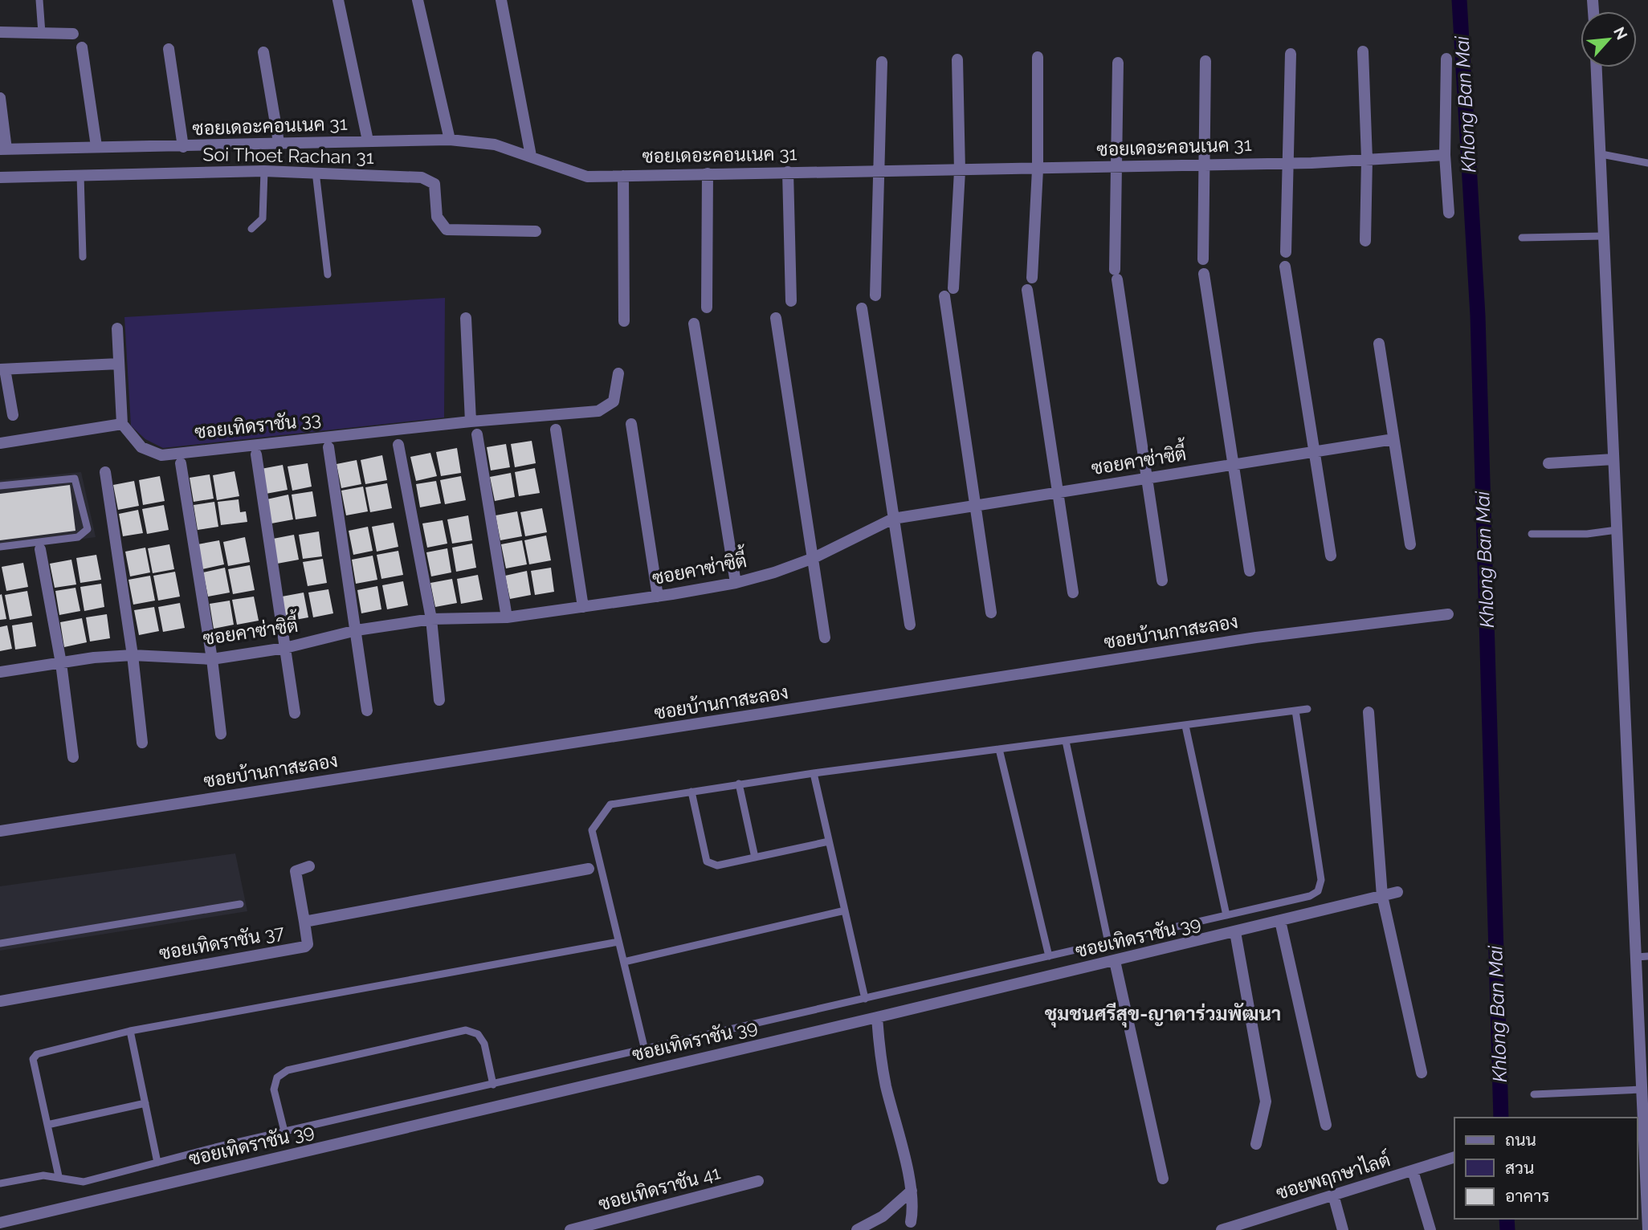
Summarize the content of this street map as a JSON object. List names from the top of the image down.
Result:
{
  "streets": {
    "street": [
      "ซอยเดอะคอนเนค 31",
      "Soi Thoet Rachan 31",
      "ซอยเทิดราชัน 33",
      "ซอยคาซ่าซิตี้",
      "ซอยบ้านกาสะลอง",
      "ซอยเทิดราชัน 39",
      "ซอยเทิดราชัน 37",
      "ซอยพฤกษาไลต์",
      "ซอยเทิดราชัน 41"
    ]
  },
  "districts": ["ชุมชนศรีสุข-ญาดาร่วมพัฒนา"],
  "water": ["Khlong Ban Mai"],
  "legend": ["ถนน", "สวน", "อาคาร"],
  "north": "top right"
}
